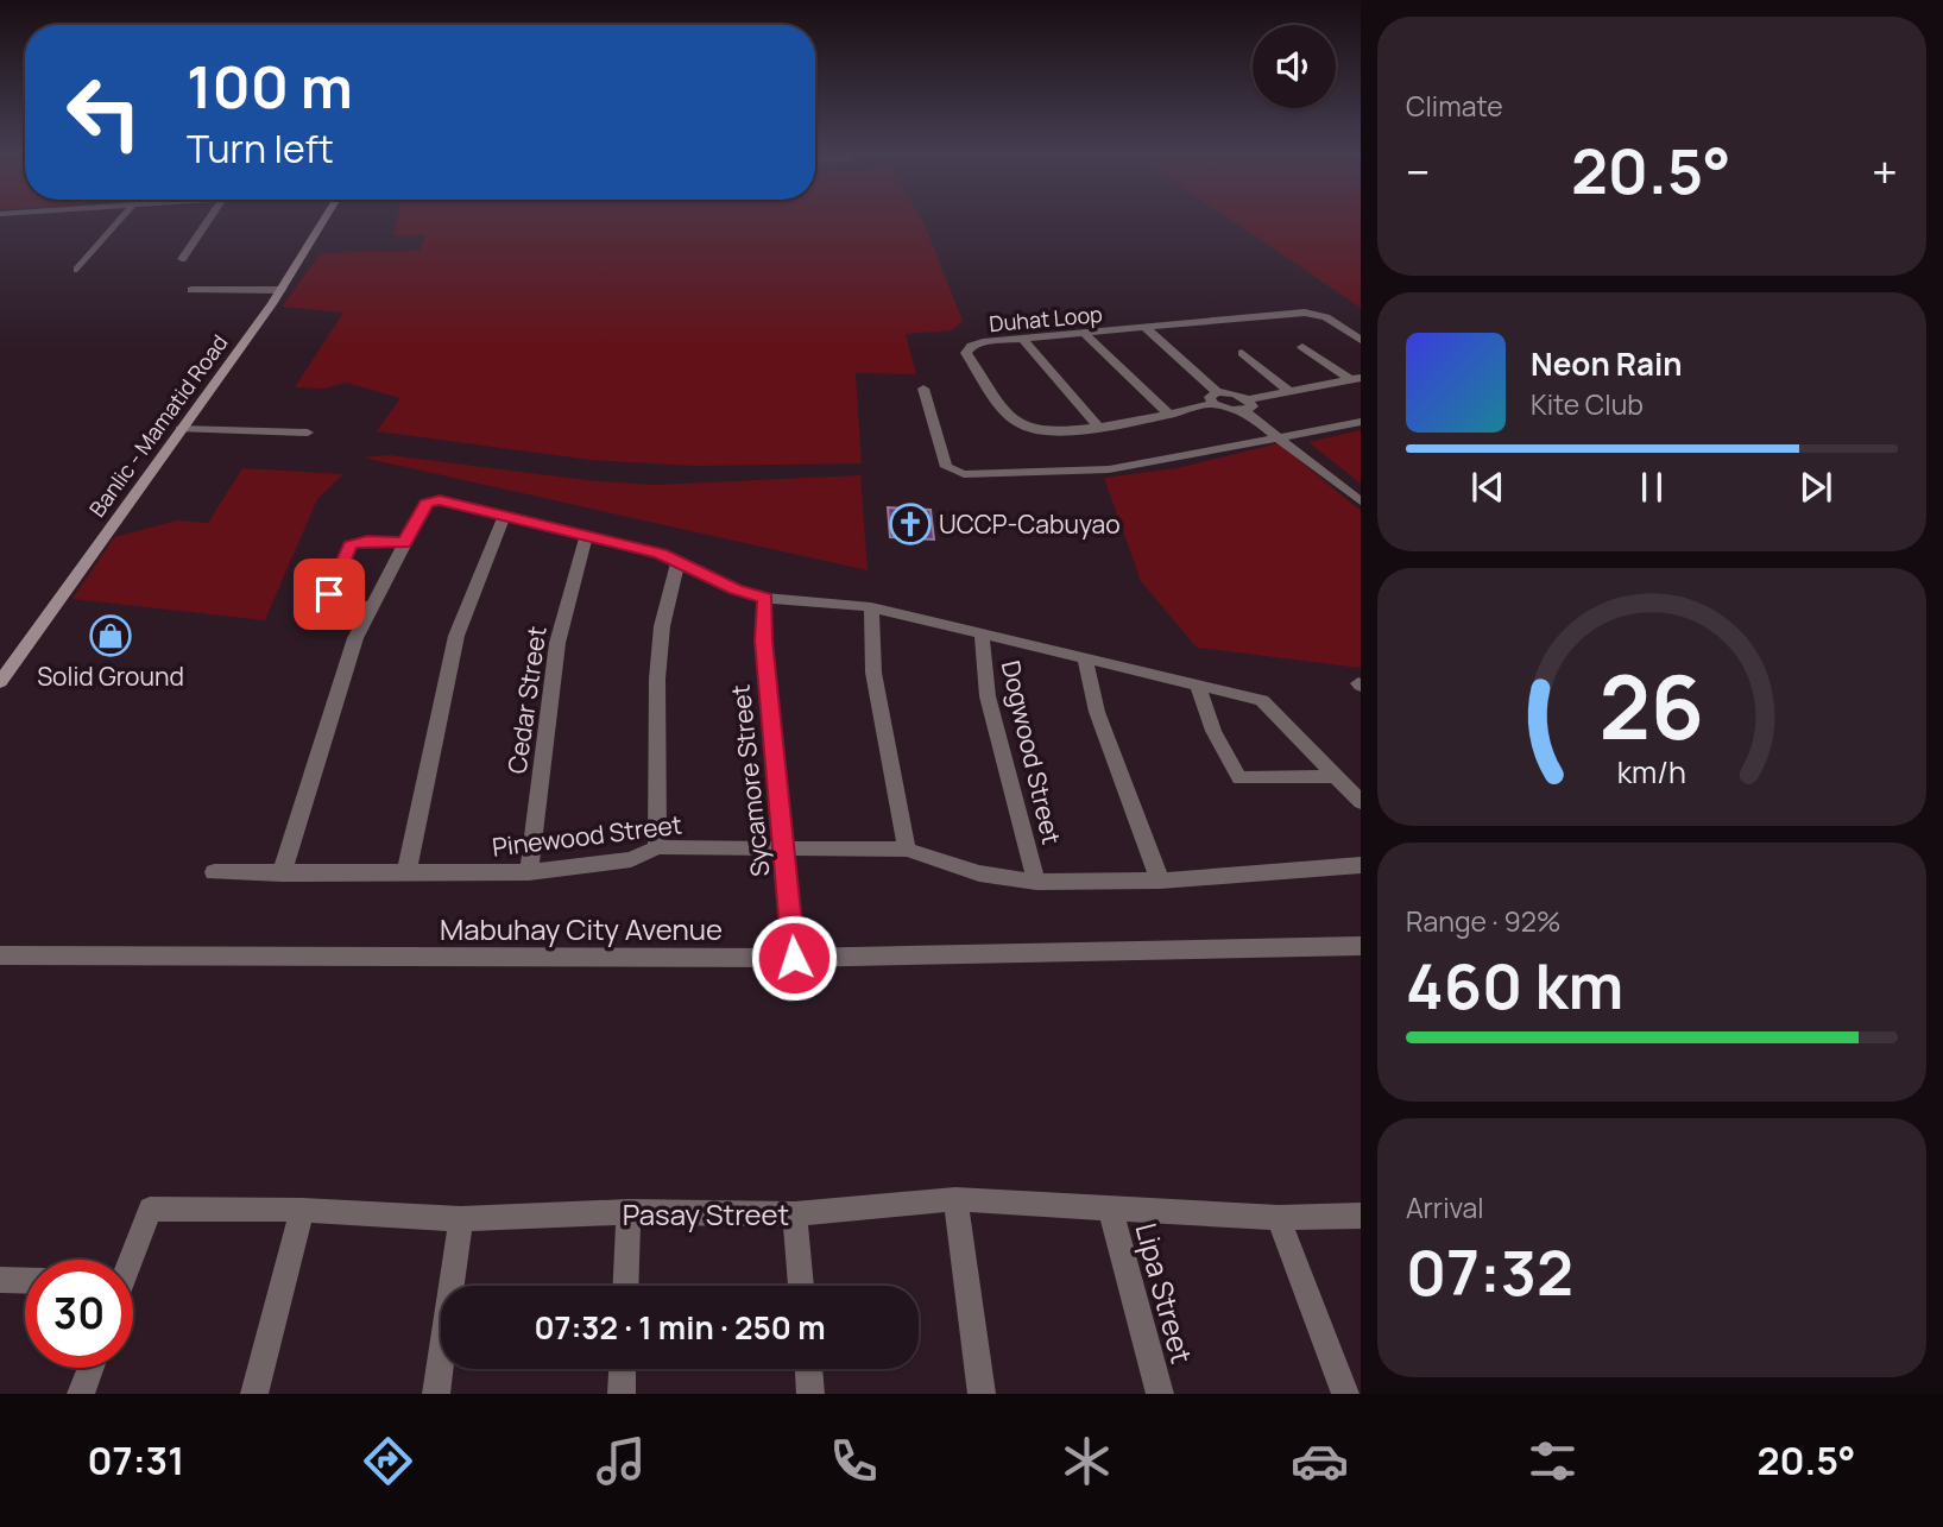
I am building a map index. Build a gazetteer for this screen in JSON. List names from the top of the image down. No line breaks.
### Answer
{"streets":{"main road":["Banlic - Mamatid Road"],"street":["Duhat Loop","Cedar Street","Dogwood Street","Sycamore Street","Pinewood Street","Mabuhay City Avenue","Pasay Street","Lipa Street"]},"crossings":[["Cedar Street","Pinewood Street"],["Dogwood Street","Pinewood Street"],["Sycamore Street","Pinewood Street"],["Sycamore Street","Mabuhay City Avenue"],["Pasay Street","Lipa Street"]],"places":{"church":["UCCP-Cabuyao"],"shop":["Solid Ground"]},"page":{"tile":["Climate",["Range · 92%","460 km"],["Arrival","07:32"]],"turn":["100 m","Turn left"],"heat":["−","20.5°","+"],"song":["Neon Rain","Kite Club"],"limit":"30","trip":"07:32 · 1 min · 250 m","tabs":["07:31","20.5°"],"gauge":["26","km/h"]}}
